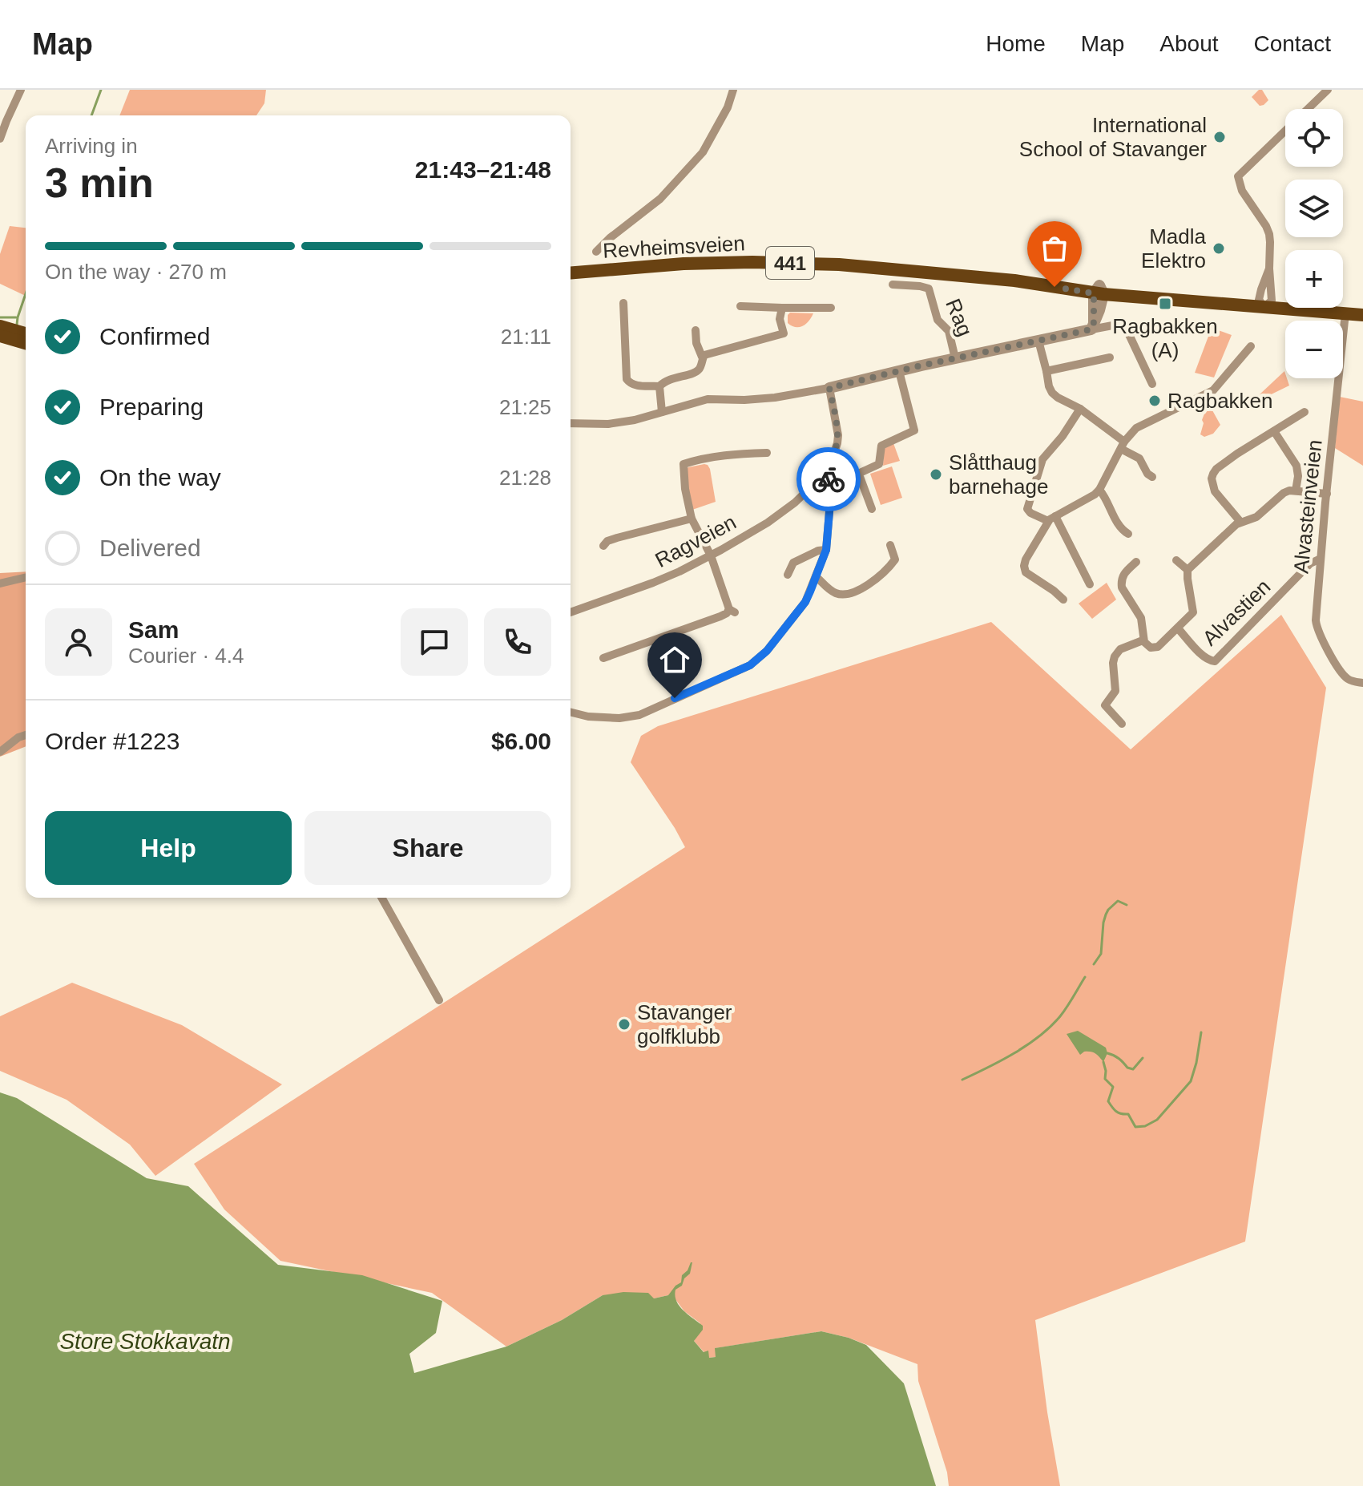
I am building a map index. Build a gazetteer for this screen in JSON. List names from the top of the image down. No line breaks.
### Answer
{"streets":{"main road":["Revheimsveien","441"],"street":["Rag","Alvasteinveien","Ragveien","Alvastien"]},"crossings":[["Revheimsveien","Alvasteinveien"],["Alvasteinveien","Alvastien"]],"water":["Store Stokkavatn"],"places":{"other":["International School of Stavanger","Madla Elektro","Ragbakken","Slåtthaug barnehage","Stavanger golfklubb"],"transit":["Ragbakken (A)"]},"page":{"header":"Map","nav":["Home","Map","About","Contact"],"map_buttons":["+","−"],"heading":["3 min","Arriving in","21:43–21:48"],"panel":["Sam","Courier · 4.4","Order #1223","$6.00"],"bar":"On the way · 270 m","list":[["Confirmed","21:11"],["Preparing","21:25"],["On the way","21:28"],"Delivered"],"buttons":["Help","Share"]}}
